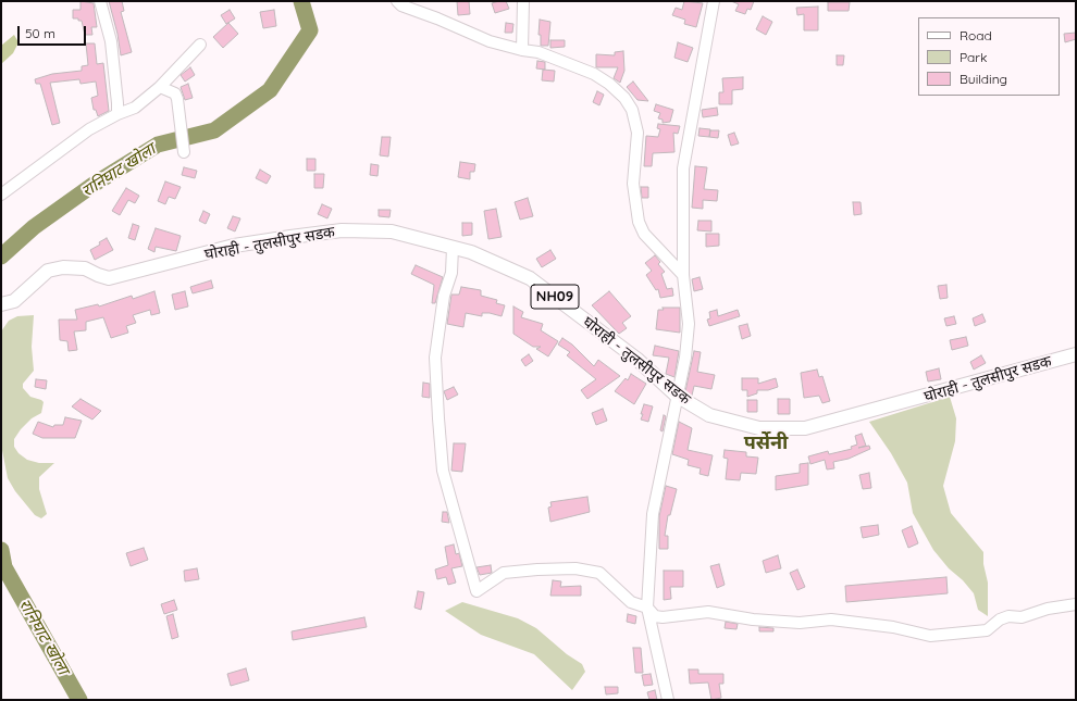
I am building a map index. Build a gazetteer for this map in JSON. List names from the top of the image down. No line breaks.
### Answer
{"streets":{"main road":["घोराही - तुलसीपुर सडक","NH09"]},"districts":["पर्सेनी"],"water":["रानिघाट खोला"],"legend":["Road","Park","Building"],"scale_bar":"50 m"}
